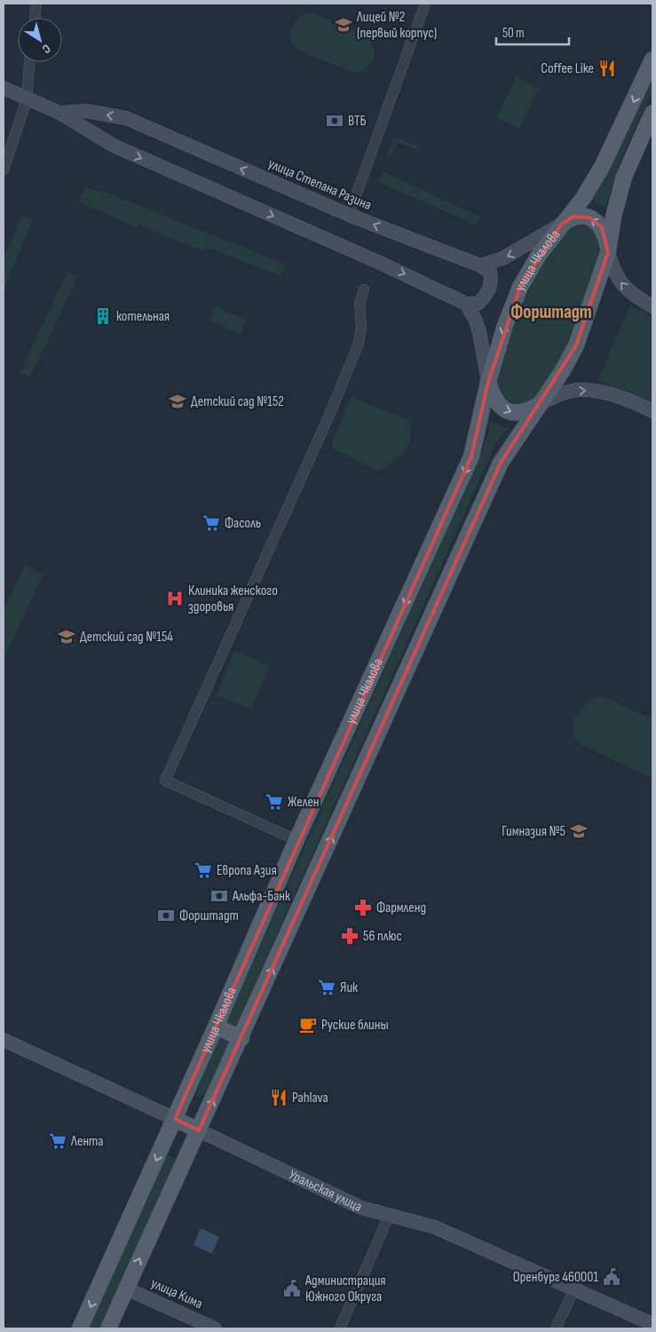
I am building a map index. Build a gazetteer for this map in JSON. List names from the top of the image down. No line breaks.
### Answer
{"streets":{"main road":["улица Степана Разина","улица Чкалова","Уральская улица","улица Кима"]},"crossings":[["улица Чкалова","Уральская улица"],["улица Чкалова","улица Кима"]],"districts":["Форштадт"],"places":{"school or university":["Лицей №2 (первый корпус)","Детский сад №152","Детский сад №154","Гимназия №5"],"restaurant":["Coffee Like","Pahlava"],"bank":["ВТБ","Альфа-Банк","Форштадт"],"building":["котельная"],"supermarket":["Фасоль","Желен","Европа Азия","Яик","Лента"],"hospital":["Клиника женского здоровья"],"pharmacy":["Фармленд","56 плюс"],"cafe":["Руские блины"],"public building":["Оренбург 460001","Администрация Южного Округа"]},"scale_bar":"50 m","north":"bottom right"}
